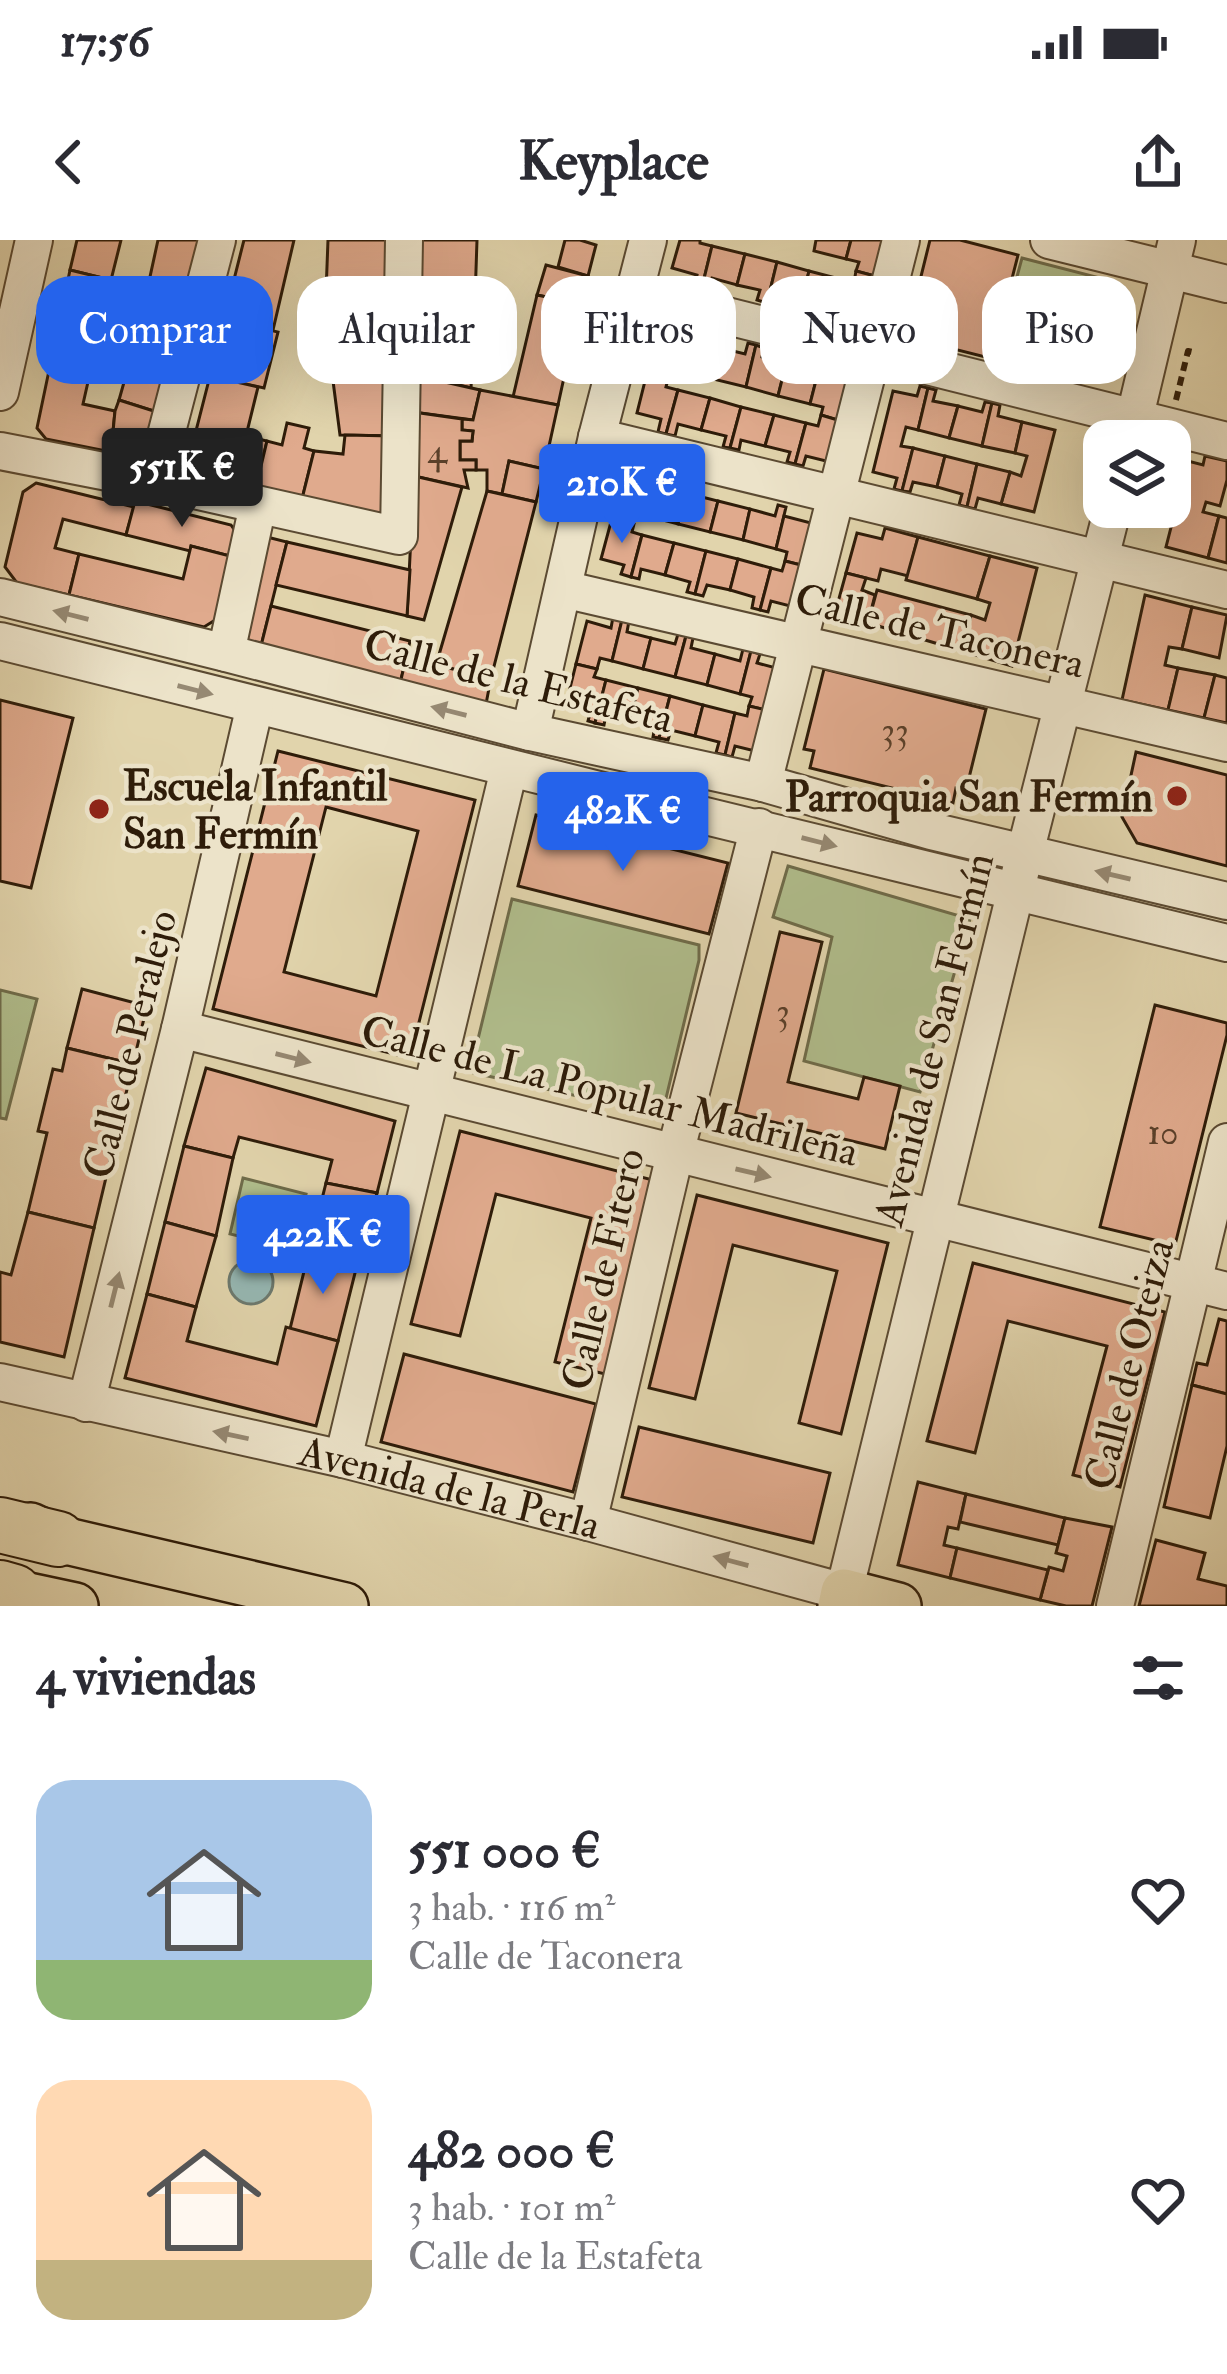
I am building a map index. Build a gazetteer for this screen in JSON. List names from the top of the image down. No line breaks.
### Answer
{"streets":{"main road":["Avenida de la Perla"],"street":["Calle de Taconera","Calle de la Estafeta","Avenida de San Fermín","Calle de Peralejo","Calle de La Popular Madrileña","Calle de Fitero","Calle de Oteiza"]},"crossings":[["Calle de Taconera","Avenida de San Fermín"],["Calle de la Estafeta","Avenida de San Fermín"],["Calle de la Estafeta","Calle de Peralejo"],["Calle de la Estafeta","Calle de Fitero"],["Avenida de San Fermín","Calle de La Popular Madrileña"],["Avenida de San Fermín","Avenida de la Perla"],["Calle de Peralejo","Calle de La Popular Madrileña"],["Calle de Peralejo","Avenida de la Perla"],["Calle de La Popular Madrileña","Calle de Fitero"],["Calle de La Popular Madrileña","Calle de Oteiza"],["Calle de Fitero","Avenida de la Perla"]],"one_way":["Calle de La Popular Madrileña","Avenida de la Perla"],"places":["Parroquia San Fermín","Escuela Infantil San Fermín"],"house_numbers":["4","33","3","10"],"page":{"status":"17:56","header":"Keyplace","chip":["Comprar","Alquilar","Filtros","Nuevo","Piso"],"price":["551K €","210K €","482K €","422K €"],"heading":"4 viviendas","list":[{"name":"551 000 €","note":"3 hab. · 116 m² · Calle de Taconera"},{"name":"482 000 €","note":"3 hab. · 101 m² · Calle de la Estafeta"}]}}
